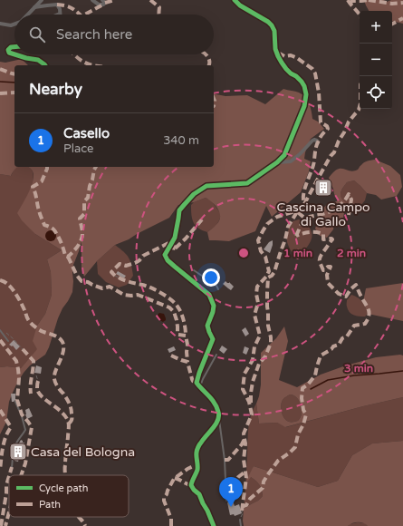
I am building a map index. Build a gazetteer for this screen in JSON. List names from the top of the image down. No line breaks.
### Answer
{"places":{"building":["Cascina Campo di Gallo","Casa del Bologna"]},"legend":["Cycle path","Path"],"page":{"map_buttons":["+","−"],"search":"Search here","heading":"Nearby","list":[{"mark":"1","name":"Casello","note":"Place","value":"340 m"}],"pins":"1"},"rings":["1 min","2 min","3 min"]}
